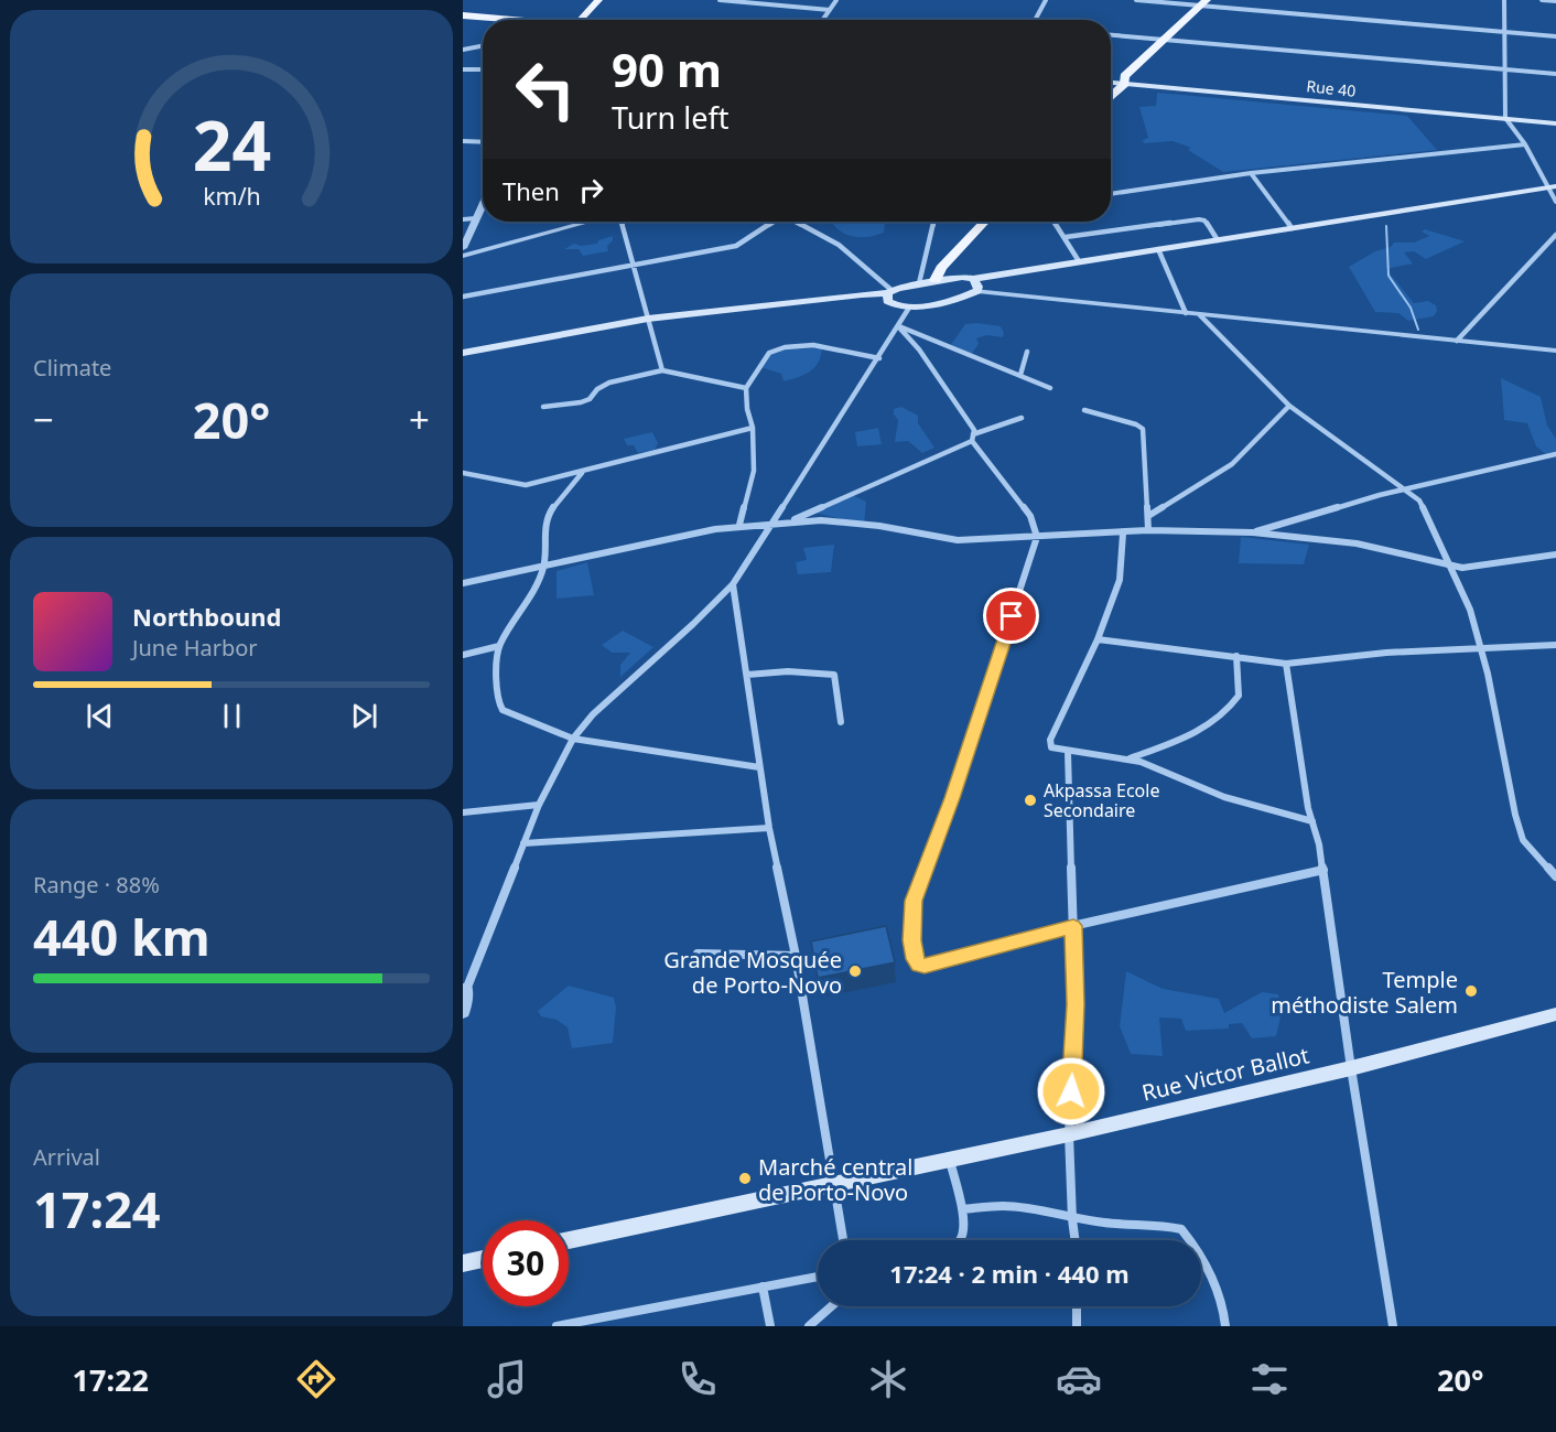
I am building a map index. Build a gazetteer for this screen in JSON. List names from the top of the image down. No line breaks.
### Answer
{"streets":{"main road":["Rue 40","Rue Victor Ballot"]},"places":["Akpassa Ecole Secondaire","Grande Mosquée de Porto-Novo","Temple méthodiste Salem","Marché central de Porto-Novo"],"page":{"turn":["90 m","Turn left"],"then":"Then","tile":["Climate",["Range · 88%","440 km"],["Arrival","17:24"]],"heat":["−","20°","+"],"song":["Northbound","June Harbor"],"limit":"30","trip":"17:24 · 2 min · 440 m","tabs":["17:22","20°"],"gauge":["24","km/h"]}}
